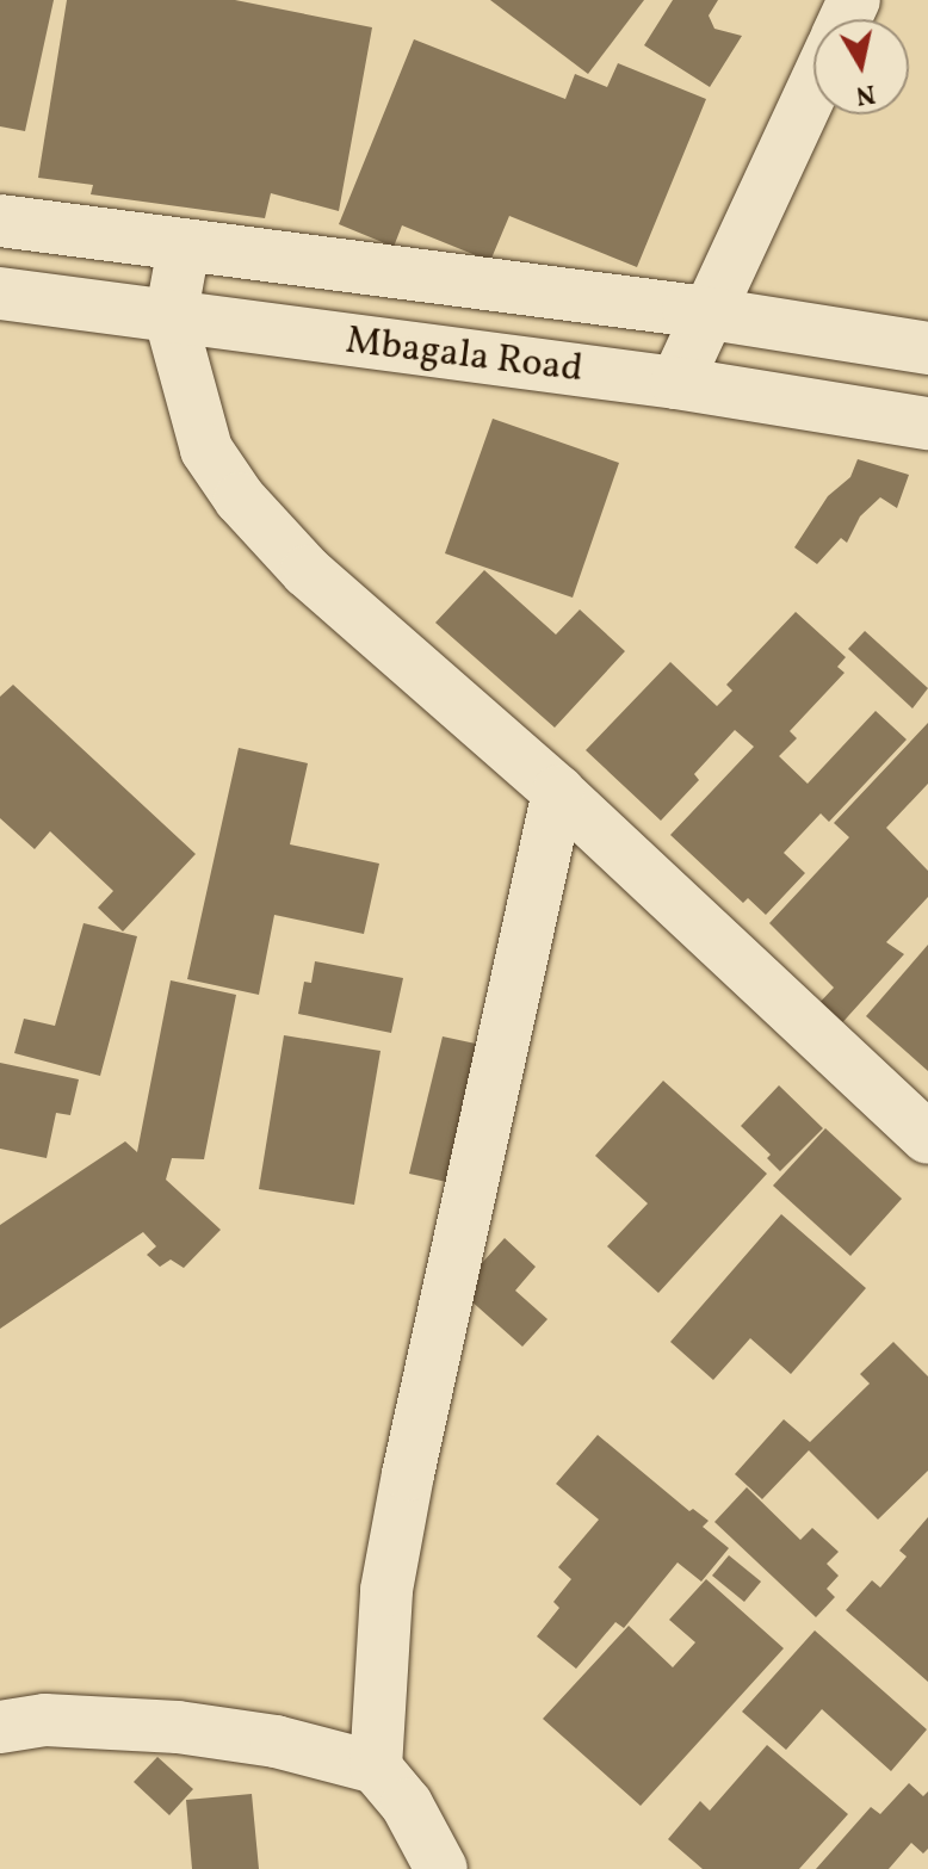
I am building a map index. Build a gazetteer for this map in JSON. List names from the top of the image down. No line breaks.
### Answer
{"streets":{"street":["Mbagala Road"]},"north":"bottom"}
